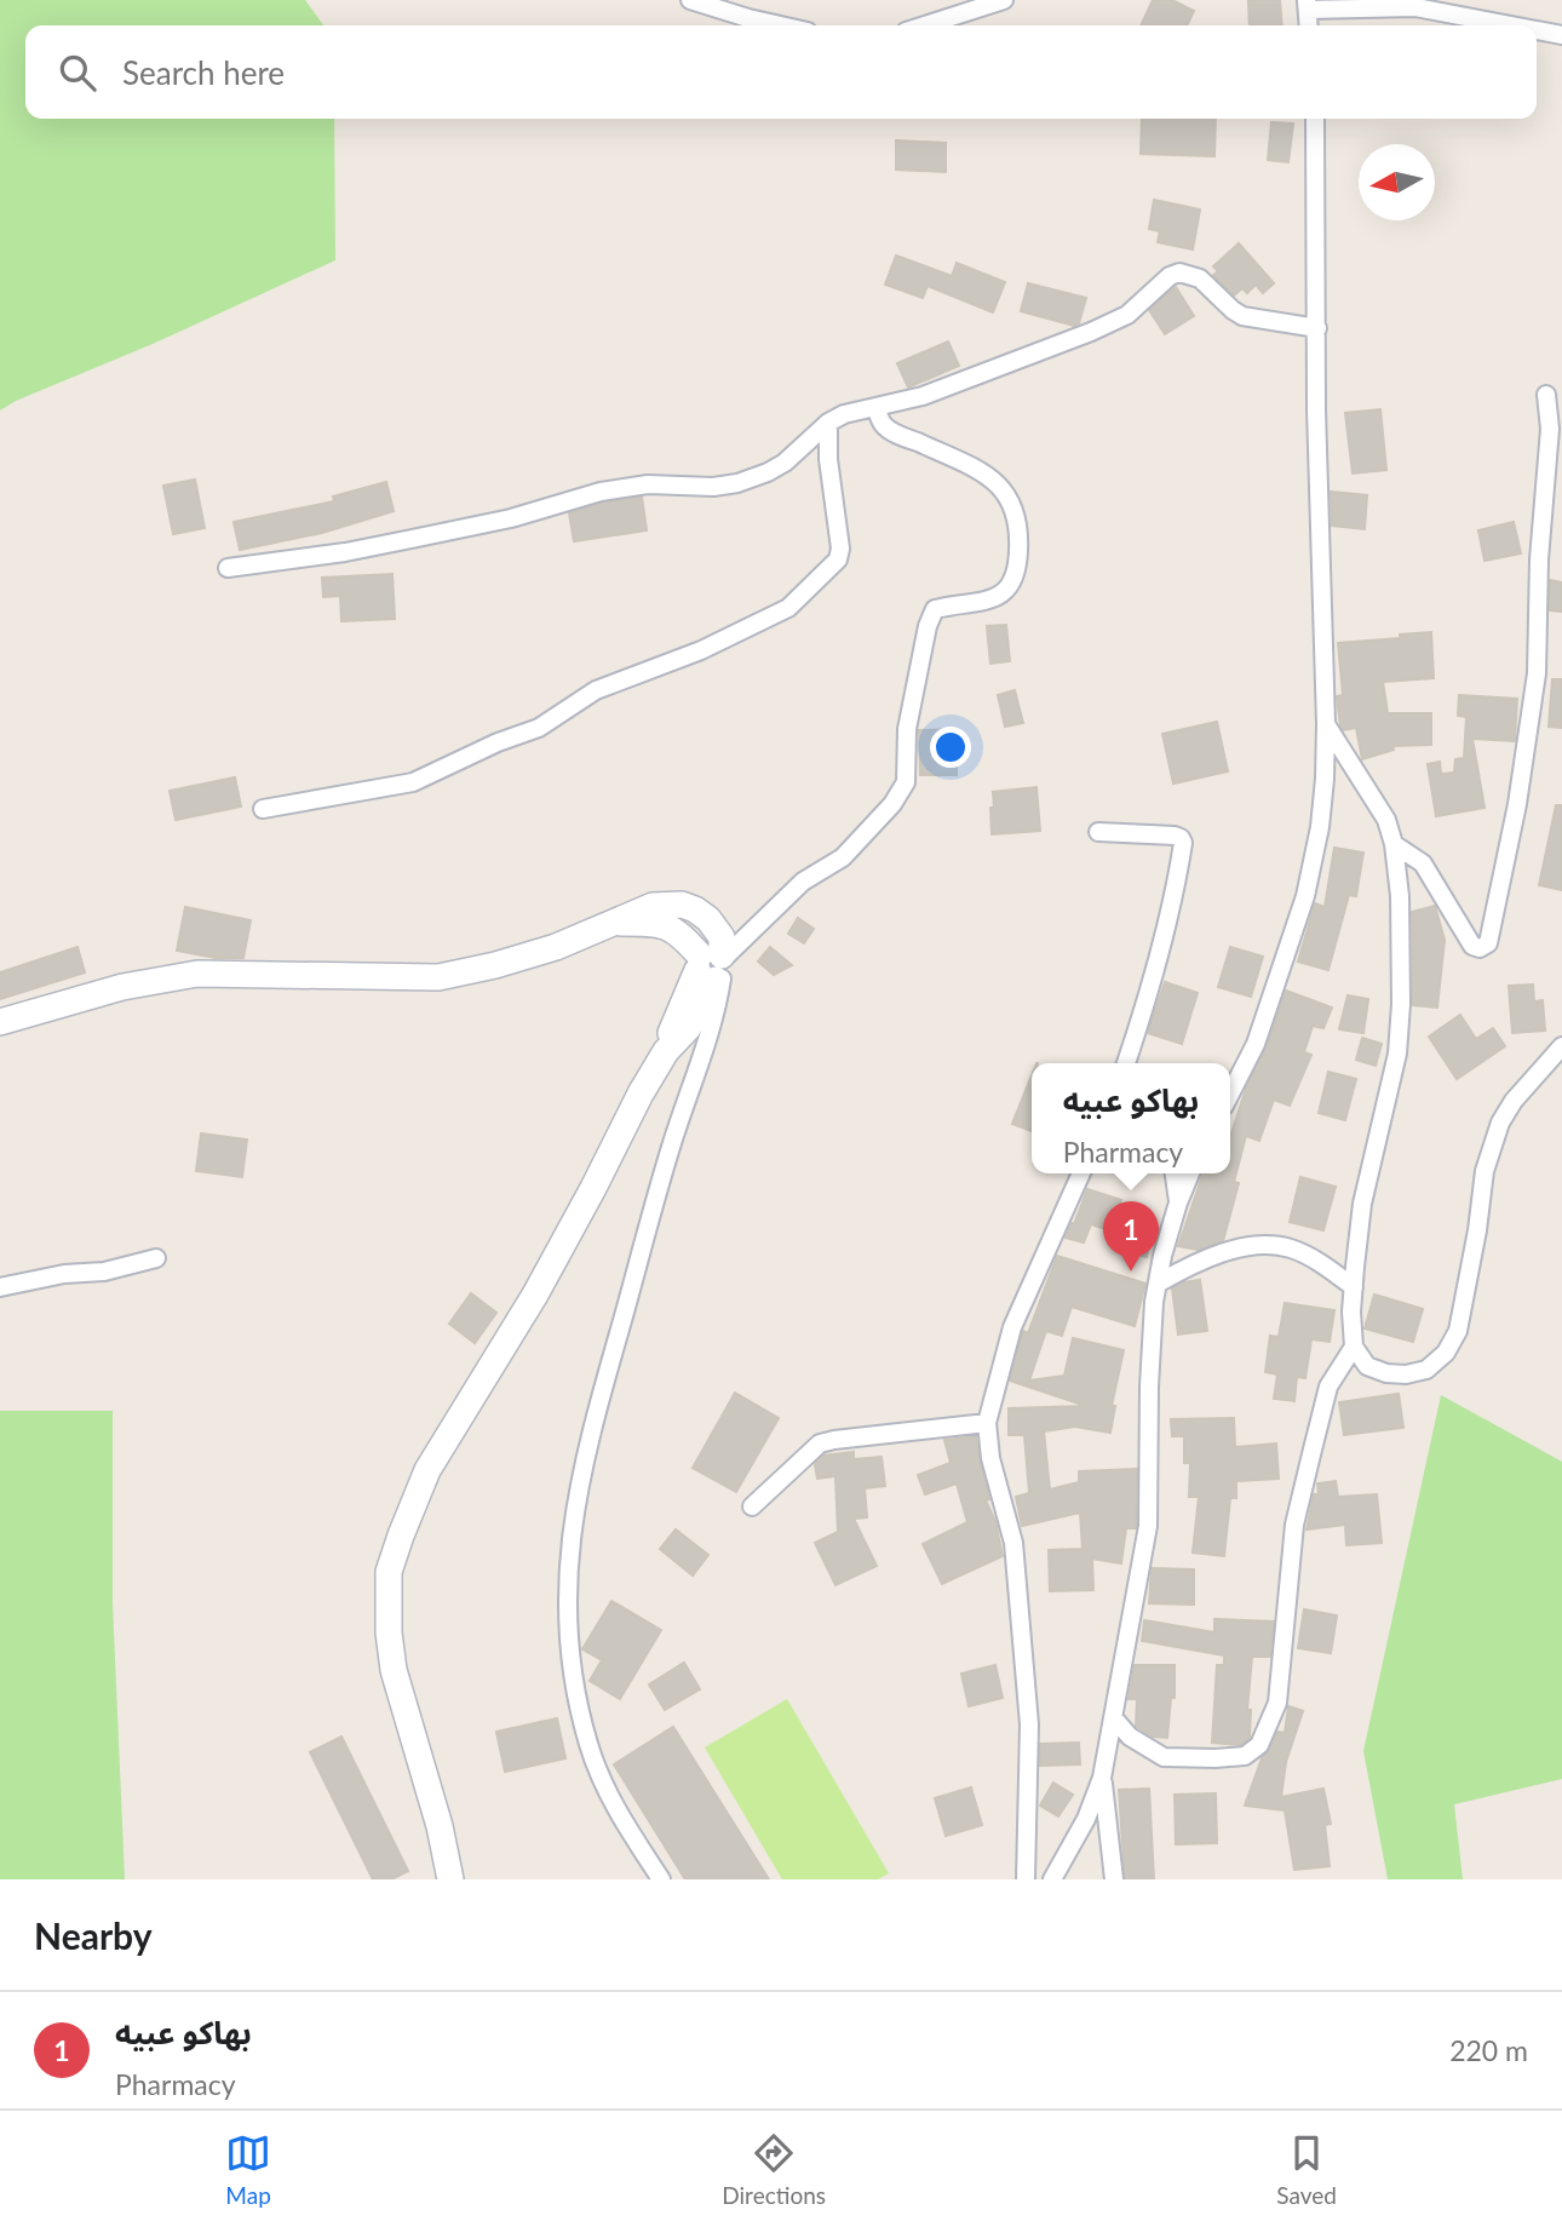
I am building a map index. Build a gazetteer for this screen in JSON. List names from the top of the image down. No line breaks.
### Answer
{"north":"left","page":{"search":"Search here","popup":["بهاكو عبيه","Pharmacy"],"pins":"1","heading":"Nearby","list":[{"mark":"1","name":"بهاكو عبيه","note":"Pharmacy","value":"220 m"}],"nav":["Map","Directions","Saved"]}}
